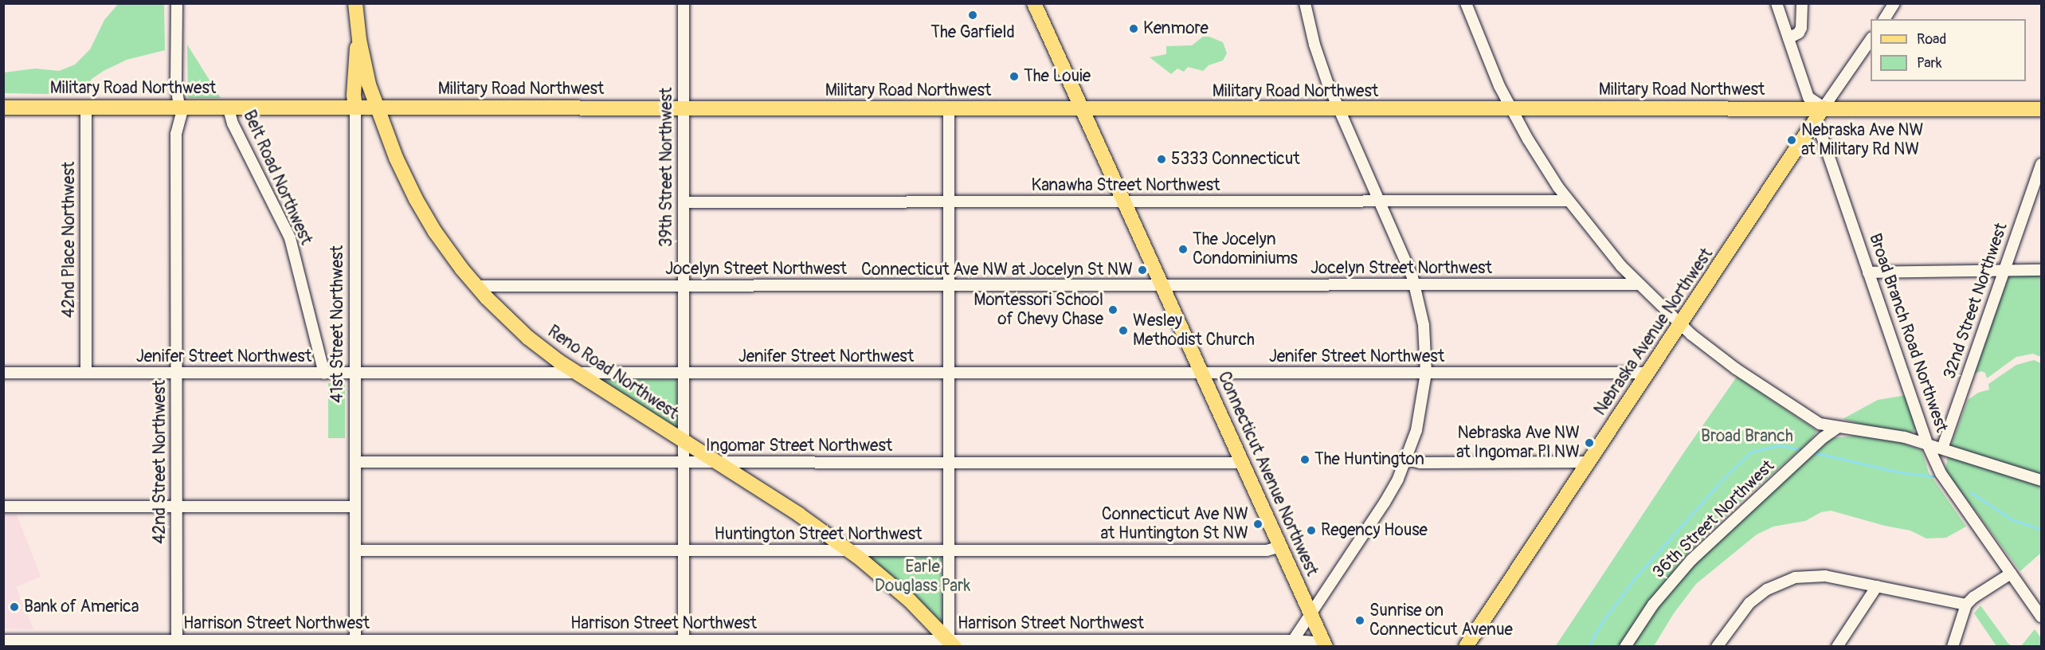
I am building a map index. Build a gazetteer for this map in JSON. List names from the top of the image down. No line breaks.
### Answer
{"streets":{"main road":["Military Road Northwest","41st Street Northwest","Nebraska Avenue Northwest","Reno Road Northwest","Connecticut Avenue Northwest"],"street":["39th Street Northwest","Belt Road Northwest","Kanawha Street Northwest","42nd Place Northwest","Jocelyn Street Northwest","32nd Street Northwest","Broad Branch Road Northwest","Jenifer Street Northwest","Ingomar Street Northwest","42nd Street Northwest","36th Street Northwest","Huntington Street Northwest","Harrison Street Northwest"]},"crossings":[["Military Road Northwest","39th Street Northwest"],["Military Road Northwest","Belt Road Northwest"],["Military Road Northwest","42nd Place Northwest"],["Military Road Northwest","41st Street Northwest"],["Military Road Northwest","Nebraska Avenue Northwest"],["Military Road Northwest","Reno Road Northwest"],["Military Road Northwest","42nd Street Northwest"],["Military Road Northwest","Connecticut Avenue Northwest"],["39th Street Northwest","Kanawha Street Northwest"],["39th Street Northwest","Jocelyn Street Northwest"],["39th Street Northwest","Jenifer Street Northwest"],["39th Street Northwest","Reno Road Northwest"],["39th Street Northwest","Ingomar Street Northwest"],["39th Street Northwest","Huntington Street Northwest"],["39th Street Northwest","Harrison Street Northwest"],["Belt Road Northwest","Jenifer Street Northwest"],["Kanawha Street Northwest","Connecticut Avenue Northwest"],["42nd Place Northwest","Jenifer Street Northwest"],["Jocelyn Street Northwest","Reno Road Northwest"],["Jocelyn Street Northwest","Connecticut Avenue Northwest"],["32nd Street Northwest","Broad Branch Road Northwest"],["41st Street Northwest","Jenifer Street Northwest"],["41st Street Northwest","Reno Road Northwest"],["41st Street Northwest","Ingomar Street Northwest"],["41st Street Northwest","Huntington Street Northwest"],["41st Street Northwest","Harrison Street Northwest"],["Nebraska Avenue Northwest","Broad Branch Road Northwest"],["Nebraska Avenue Northwest","Jenifer Street Northwest"],["Jenifer Street Northwest","Reno Road Northwest"],["Jenifer Street Northwest","42nd Street Northwest"],["Jenifer Street Northwest","Connecticut Avenue Northwest"],["Reno Road Northwest","Ingomar Street Northwest"],["Reno Road Northwest","Huntington Street Northwest"],["Reno Road Northwest","Harrison Street Northwest"],["Ingomar Street Northwest","Connecticut Avenue Northwest"],["42nd Street Northwest","Harrison Street Northwest"],["Connecticut Avenue Northwest","Huntington Street Northwest"],["Connecticut Avenue Northwest","Harrison Street Northwest"]],"parks":["Broad Branch","Earle Douglass Park"],"places":["The Garfield","Kenmore","The Louie","Nebraska Ave NW at Military Rd NW","5333 Connecticut","The Jocelyn Condominiums","Connecticut Ave NW at Jocelyn St NW","Montessori School of Chevy Chase","Wesley Methodist Church","Nebraska Ave NW at Ingomar Pl NW","The Huntington","Connecticut Ave NW at Huntington St NW","Regency House","Bank of America","Sunrise on Connecticut Avenue"],"legend":["Road","Park"]}
